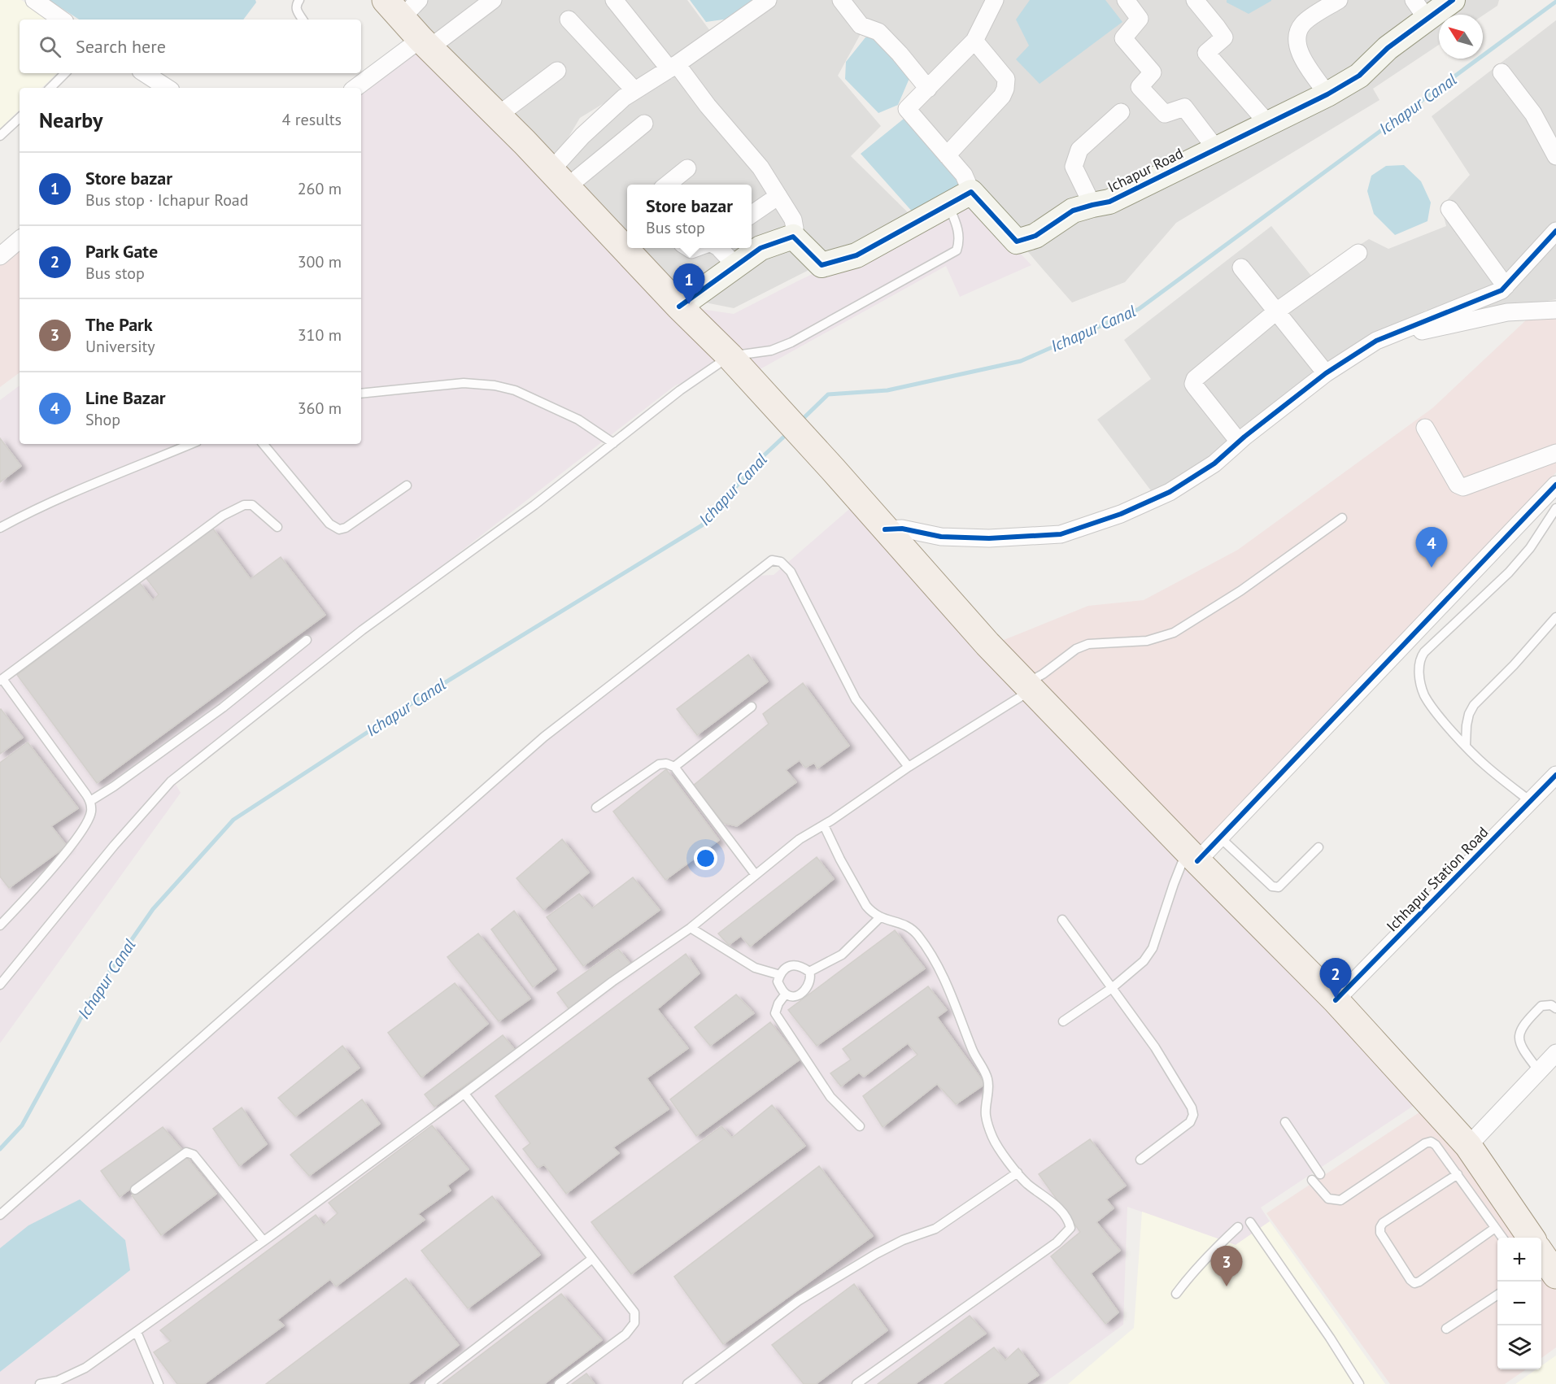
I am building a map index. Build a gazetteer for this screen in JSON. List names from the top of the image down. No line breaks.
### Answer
{"streets":{"street":["Ichapur Road","Ichhapur Station Road"]},"water":["Ichapur Canal"],"north":"top left","page":{"search":"Search here","heading":["Nearby","4 results"],"list":[{"mark":"1","name":"Store bazar","note":"Bus stop · Ichapur Road","value":"260 m"},{"mark":"2","name":"Park Gate","note":"Bus stop","value":"300 m"},{"mark":"3","name":"The Park","note":"University","value":"310 m"},{"mark":"4","name":"Line Bazar","note":"Shop","value":"360 m"}],"popup":["Store bazar","Bus stop"],"pins":["1","4","2","3"],"map_buttons":["+","−"]}}
